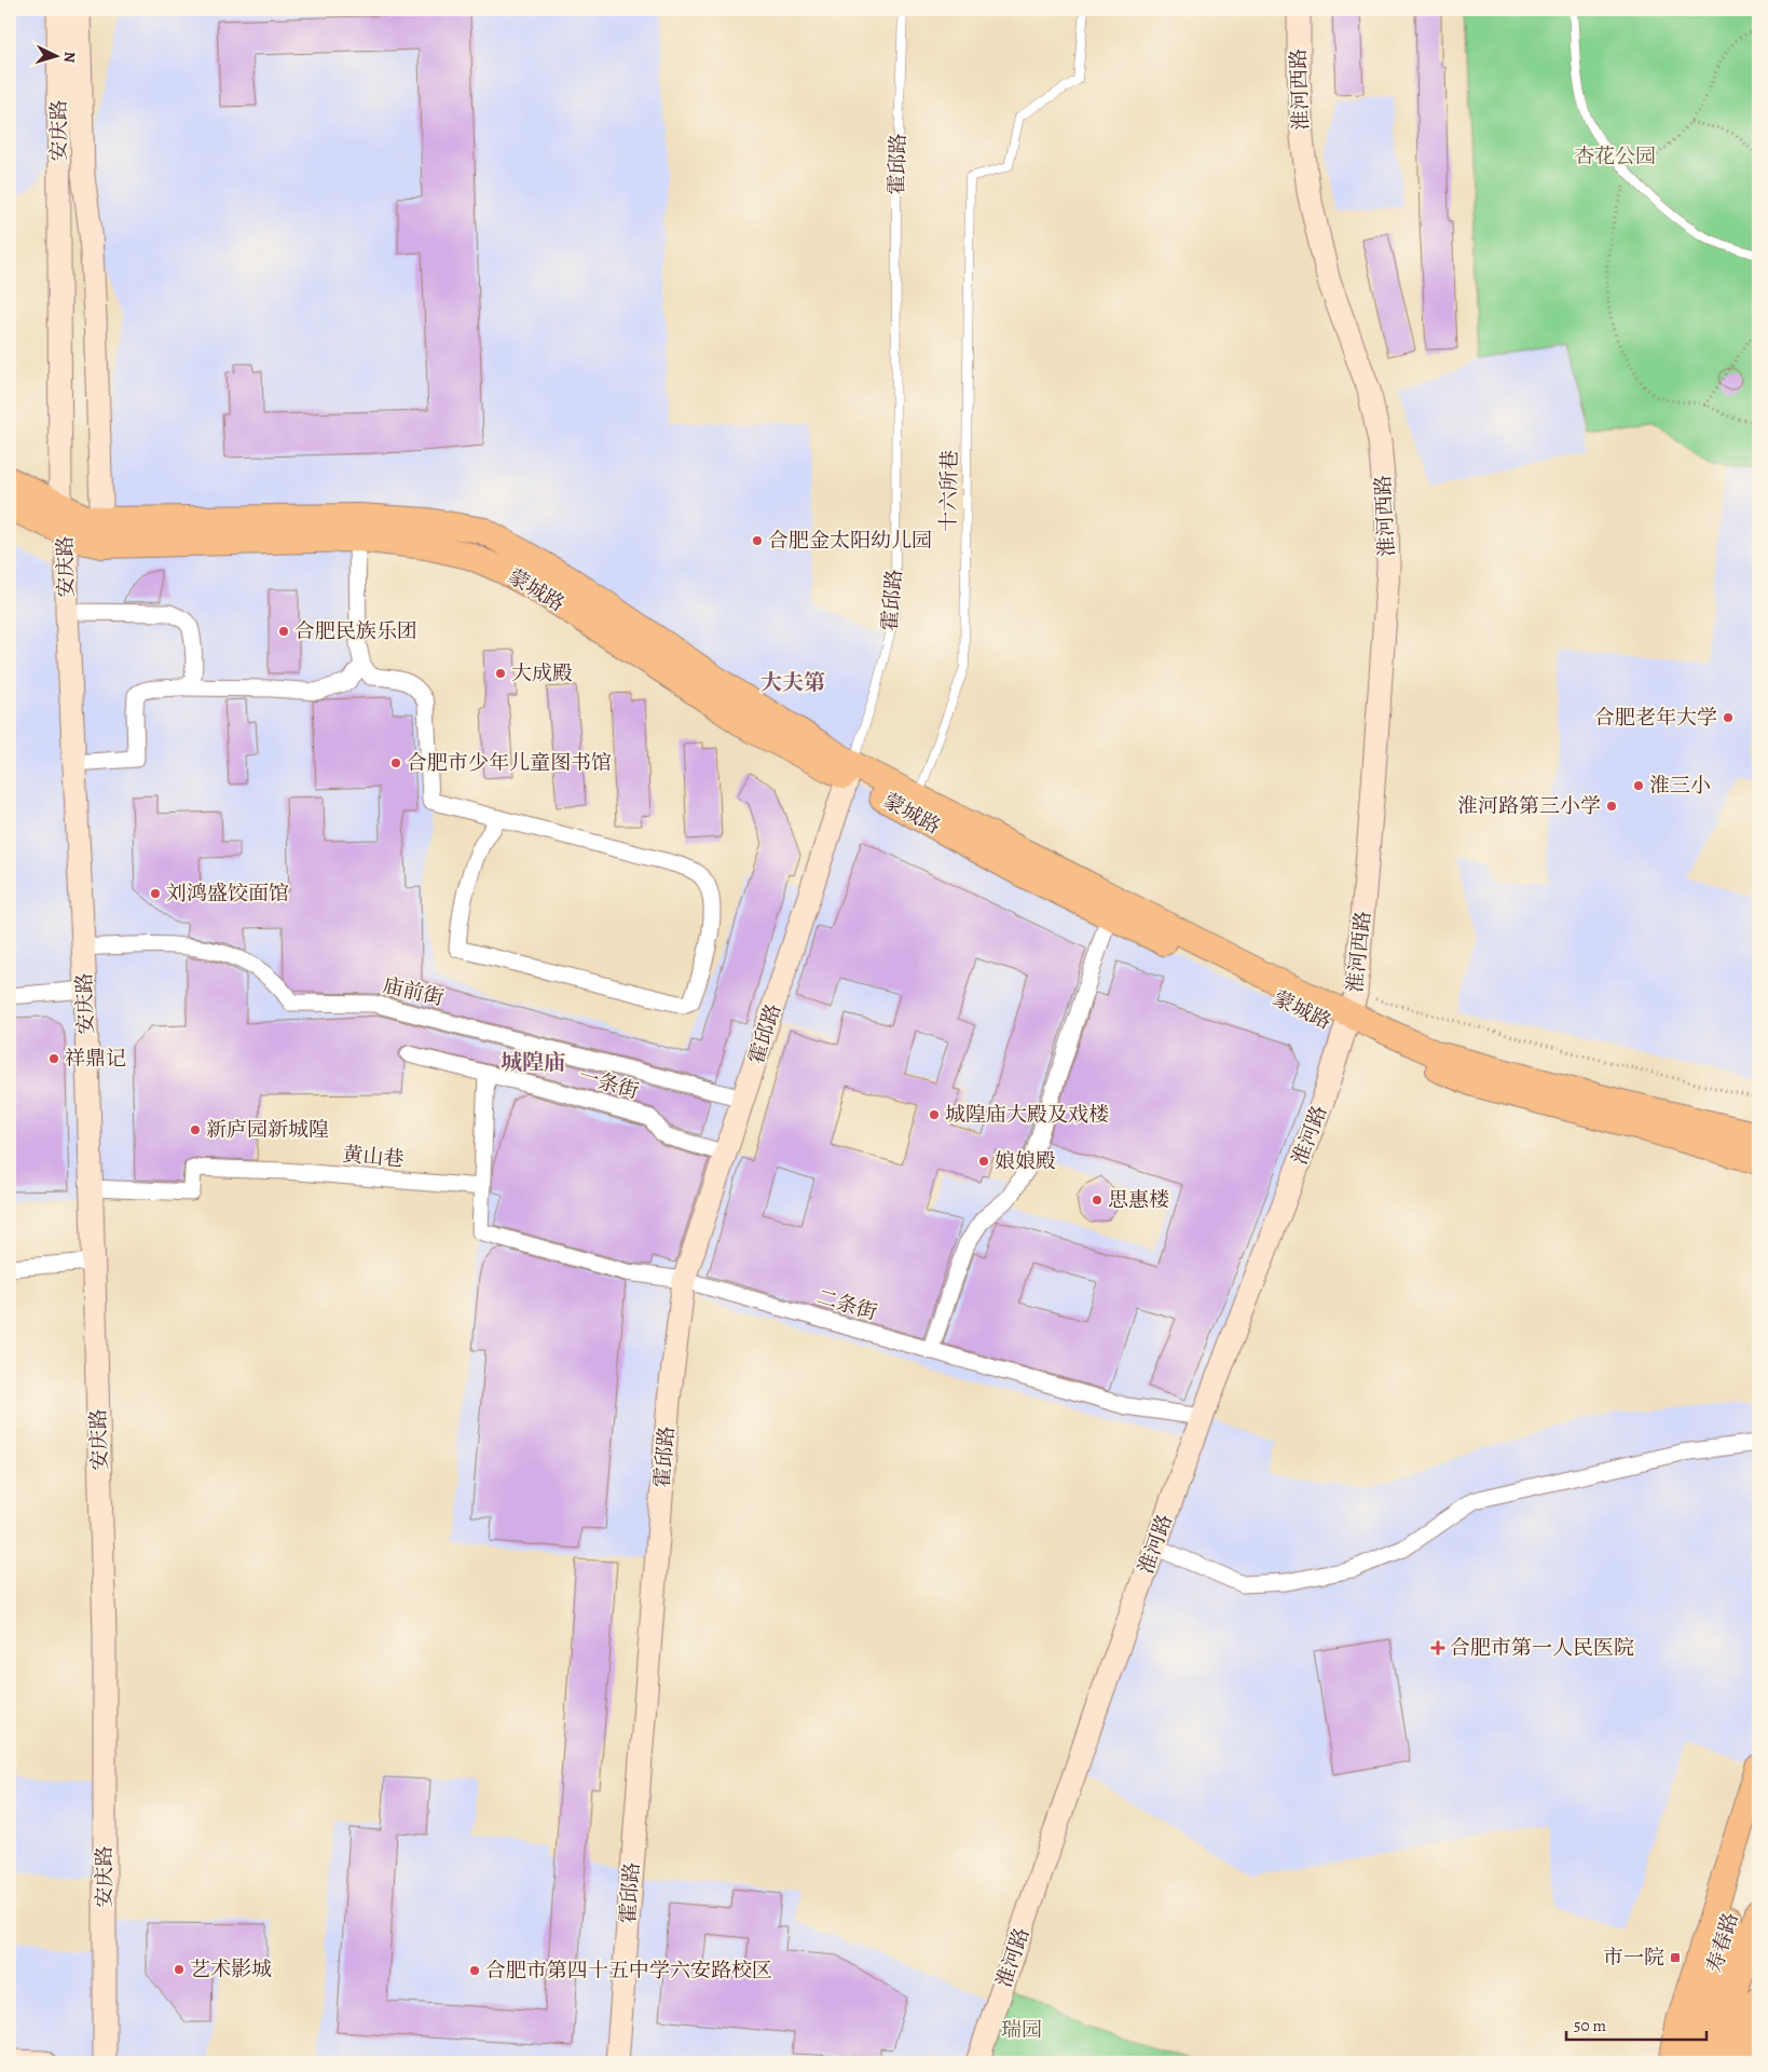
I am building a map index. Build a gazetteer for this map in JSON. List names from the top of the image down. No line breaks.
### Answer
{"streets":{"main road":["蒙城路","寿春路"],"street":["淮河西路","安庆路","霍邱路","庙前街","一条街","淮河路","黄山巷","二条街"],"lane":["十六所巷"]},"crossings":[["淮河西路","蒙城路"],["淮河西路","淮河路"],["安庆路","蒙城路"],["安庆路","庙前街"],["安庆路","黄山巷"],["霍邱路","蒙城路"],["霍邱路","庙前街"],["霍邱路","一条街"],["霍邱路","二条街"],["十六所巷","蒙城路"],["蒙城路","淮河路"],["淮河路","二条街"],["黄山巷","二条街"]],"districts":["大夫第","城隍庙"],"parks":["杏花公园","瑞园"],"places":{"other":["合肥金太阳幼儿园","合肥民族乐团","大成殿","合肥老年大学","合肥市少年儿童图书馆","淮三小","淮河路第三小学","刘鸿盛饺面馆","祥鼎记","城隍庙大殿及戏楼","新庐园新城隍","娘娘殿","思惠楼","艺术影城","合肥市第四十五中学六安路校区"],"health":["合肥市第一人民医院"],"transit":["市一院"]},"scale_bar":"50 m","north":"right"}
